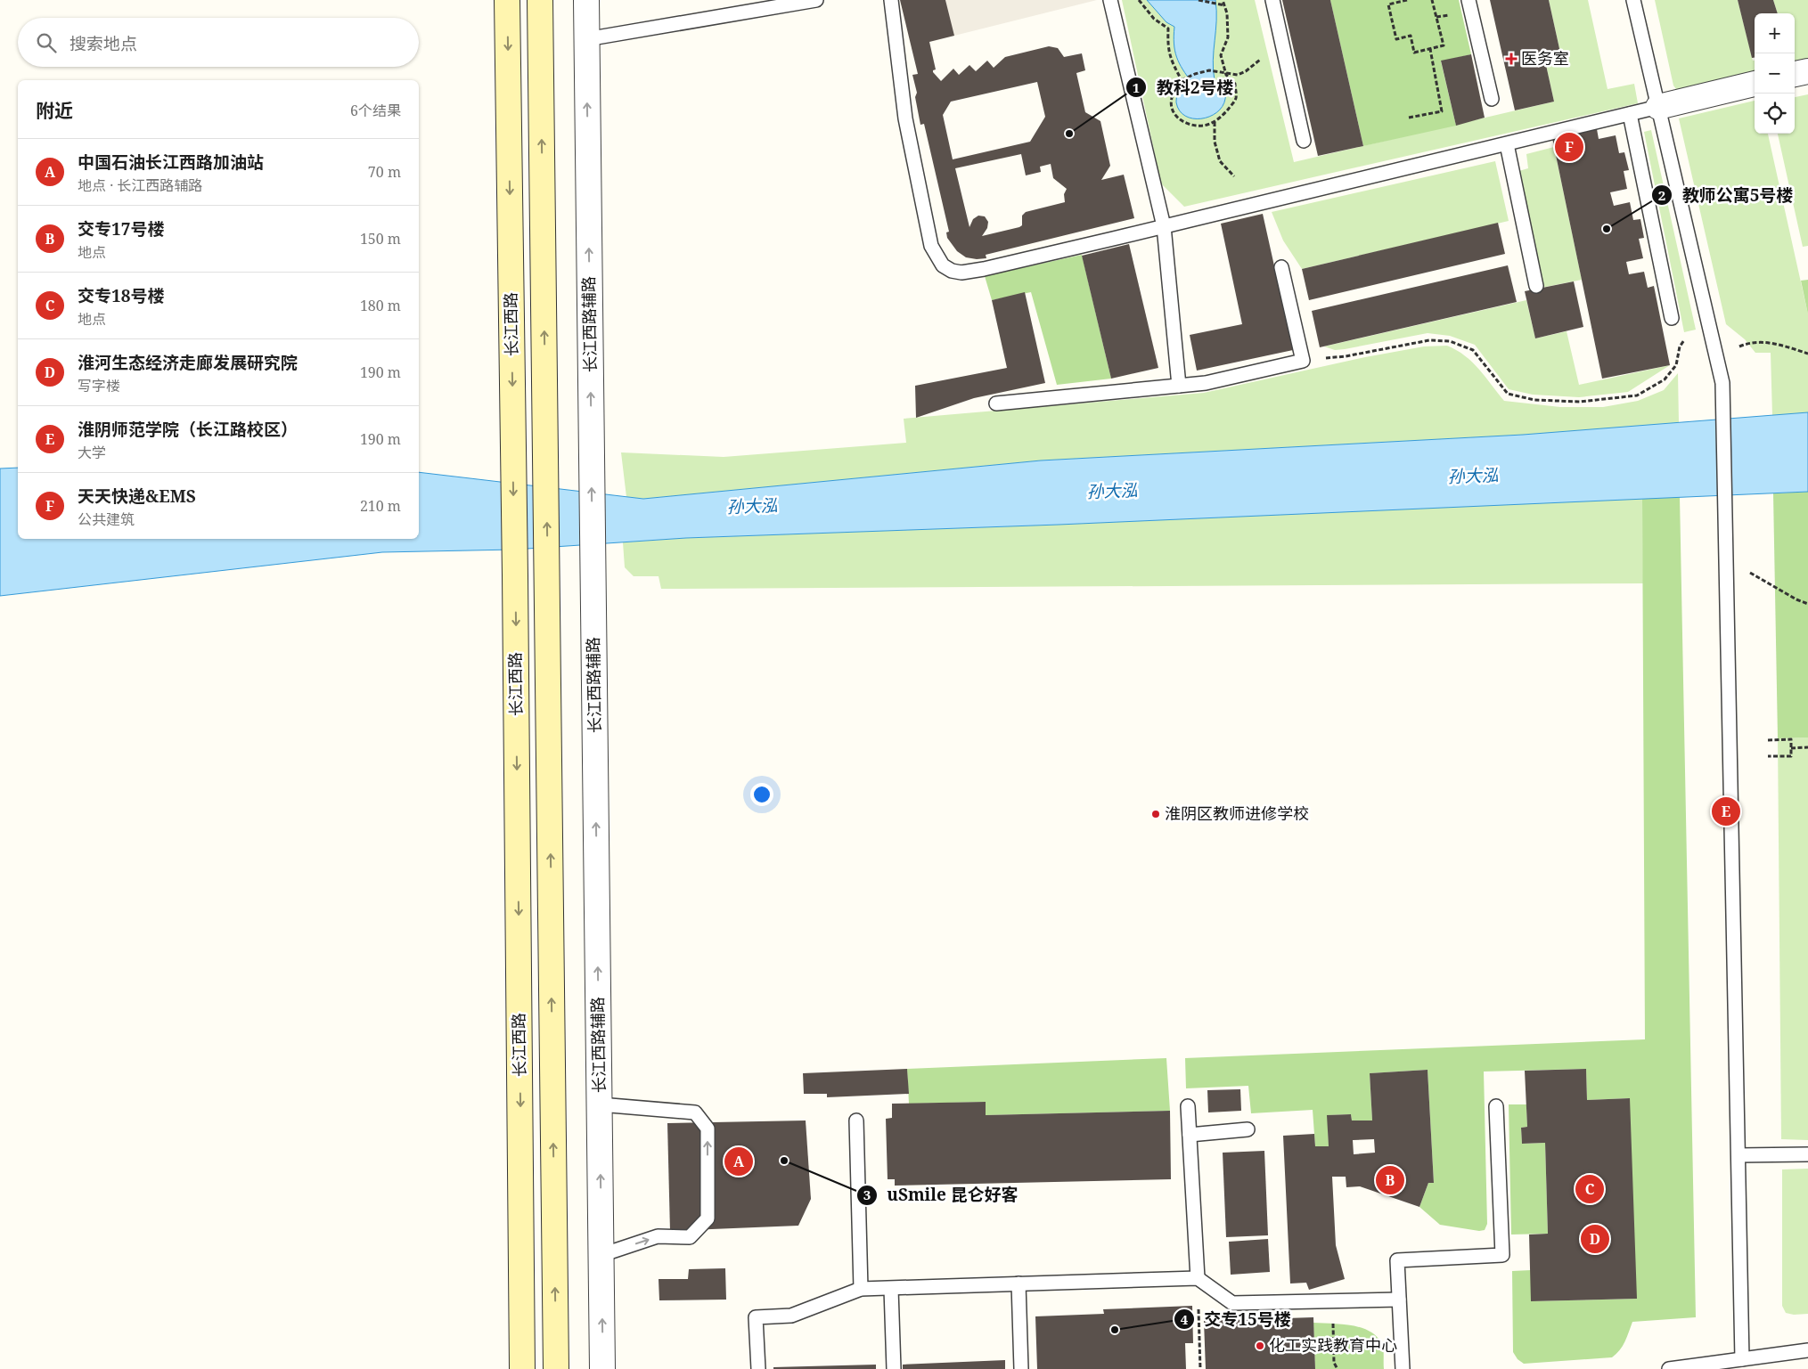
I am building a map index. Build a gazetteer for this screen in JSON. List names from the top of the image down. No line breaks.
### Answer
{"streets":{"main road":["长江西路"],"street":["长江西路辅路"]},"one_way":["长江西路辅路"],"water":["孙大泓"],"places":{"health":["医务室"],"other":["教科2号楼","教师公寓5号楼","淮阴区教师进修学校","uSmile 昆仑好客","交专15号楼","化工实践教育中心"]},"page":{"map_buttons":["+","−"],"search":"搜索地点","heading":["附近","6个结果"],"pins":["F","E","A","B","C","D"],"list":[{"mark":"A","name":"中国石油长江西路加油站","note":"地点 · 长江西路辅路","value":"70 m"},{"mark":"B","name":"交专17号楼","note":"地点","value":"150 m"},{"mark":"C","name":"交专18号楼","note":"地点","value":"180 m"},{"mark":"D","name":"淮河生态经济走廊发展研究院","note":"写字楼","value":"190 m"},{"mark":"E","name":"淮阴师范学院（长江路校区）","note":"大学","value":"190 m"},{"mark":"F","name":"天天快递&EMS","note":"公共建筑","value":"210 m"}]}}
